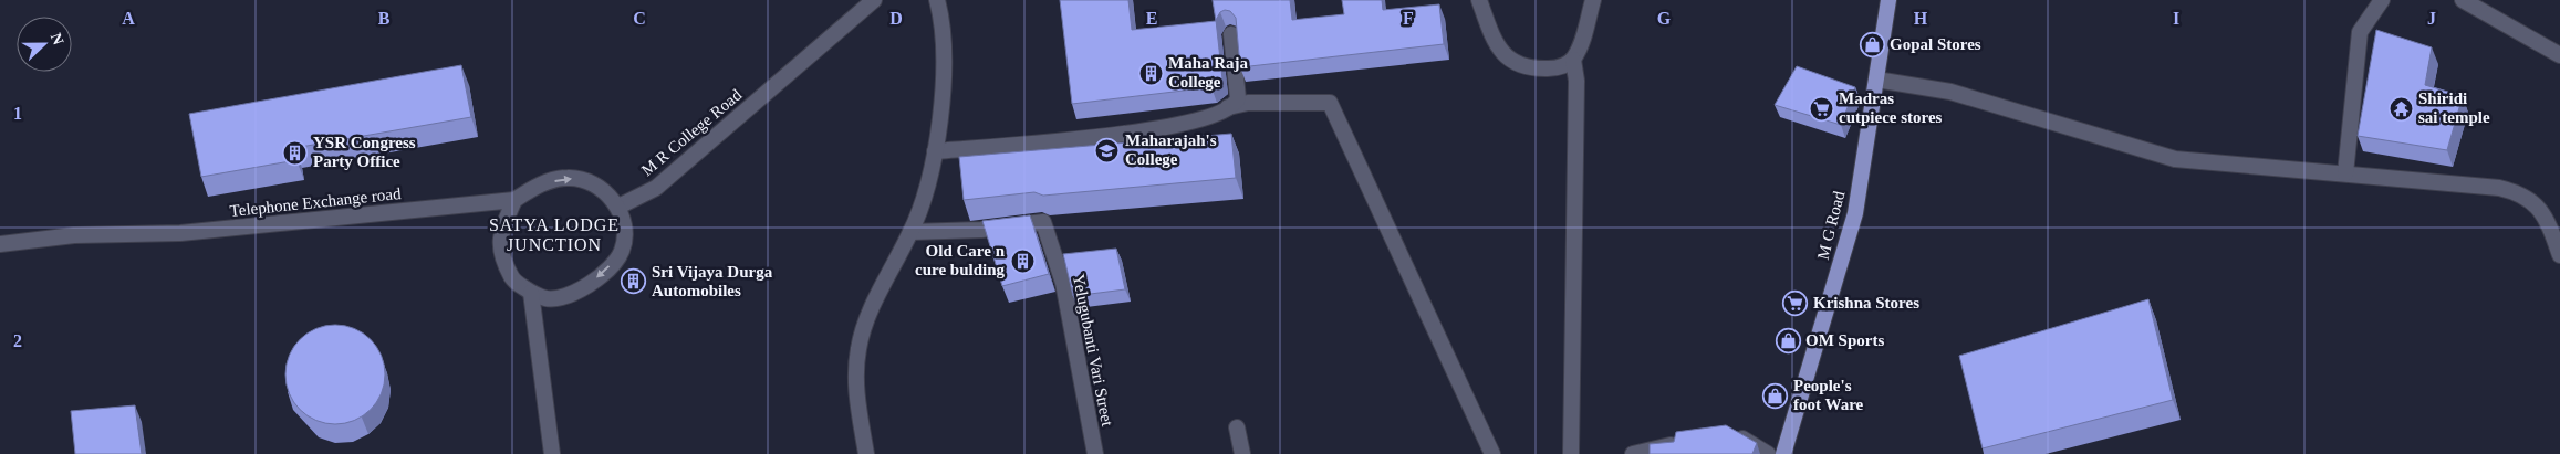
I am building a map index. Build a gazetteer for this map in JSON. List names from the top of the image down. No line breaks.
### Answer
{"streets":{"main road":["M G Road"],"street":["M R College Road","Telephone Exchange road","Yelugubanti Vari Street"]},"crossings":[["M R College Road","Telephone Exchange road"]],"districts":["SATYA LODGE JUNCTION"],"places":{"shop":["Gopal Stores","OM Sports","People's foot Ware"],"building":["Maha Raja College","YSR Congress Party Office","Old Care n cure bulding","Sri Vijaya Durga Automobiles"],"supermarket":["Madras cutpiece stores","Krishna Stores"],"temple":["Shiridi sai temple"],"school or university":["Maharajah's College"]},"north":"right","grid":{"columns":["A","B","C","D","E","F","G","H","I","J"],"rows":["1","2"]}}
